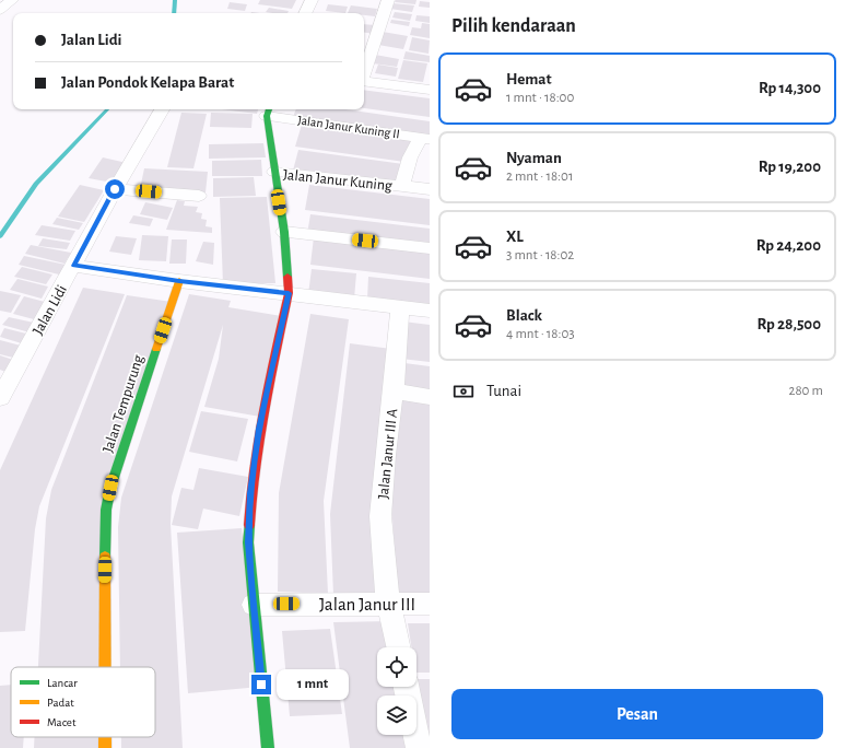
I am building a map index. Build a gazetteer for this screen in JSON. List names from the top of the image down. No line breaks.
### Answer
{"streets":{"street":["Jalan Janur Kuning II","Jalan Janur Kuning","Jalan Lidi","Jalan Tempurung","Jalan Janur III A","Jalan Janur III"]},"crossings":[["Jalan Janur Kuning II","Jalan Janur Kuning"],["Jalan Janur III A","Jalan Janur III"]],"legend":["Lancar","Padat","Macet"],"page":{"heading":"Pilih kendaraan","banner":["Jalan Lidi","Jalan Pondok Kelapa Barat"],"list":[{"name":"Hemat","note":"1 mnt · 18:00","value":"Rp 14,300"},{"name":"Nyaman","note":"2 mnt · 18:01","value":"Rp 19,200"},{"name":"XL","note":"3 mnt · 18:02","value":"Rp 24,200"},{"name":"Black","note":"4 mnt · 18:03","value":"Rp 28,500"}],"pay":["Tunai","280 m"],"bubble":"1 mnt","buttons":"Pesan"}}
